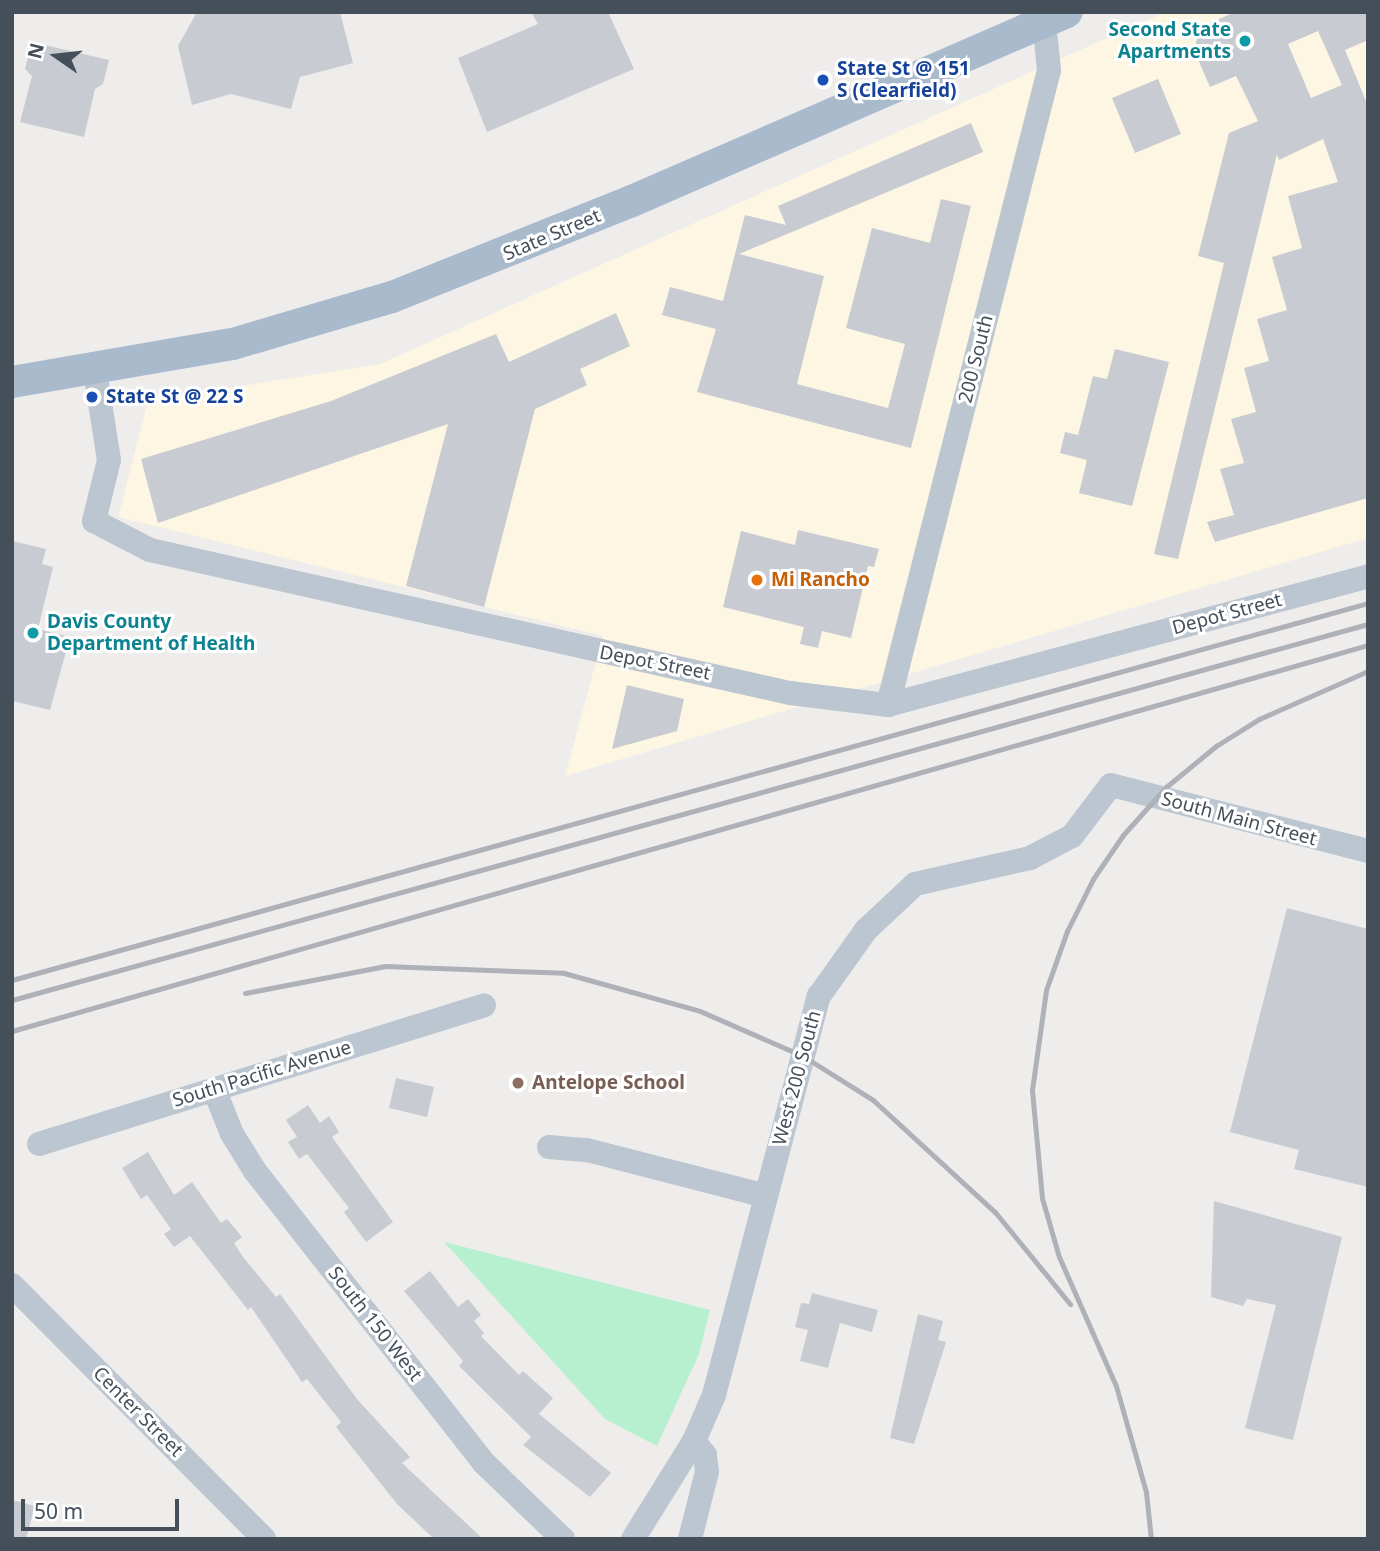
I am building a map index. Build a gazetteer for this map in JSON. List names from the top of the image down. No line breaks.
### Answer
{"streets":{"main road":["State Street"],"street":["200 South","Depot Street","South Main Street","South Pacific Avenue","West 200 South","South 150 West","Center Street"]},"crossings":[["State Street","200 South"],["State Street","Depot Street"],["200 South","Depot Street"],["South Main Street","West 200 South"],["South Pacific Avenue","South 150 West"]],"places":["Second State Apartments","State St @ 151 S (Clearfield)","State St @ 22 S","Mi Rancho","Davis County Department of Health","Antelope School"],"scale_bar":"50 m","north":"left"}
